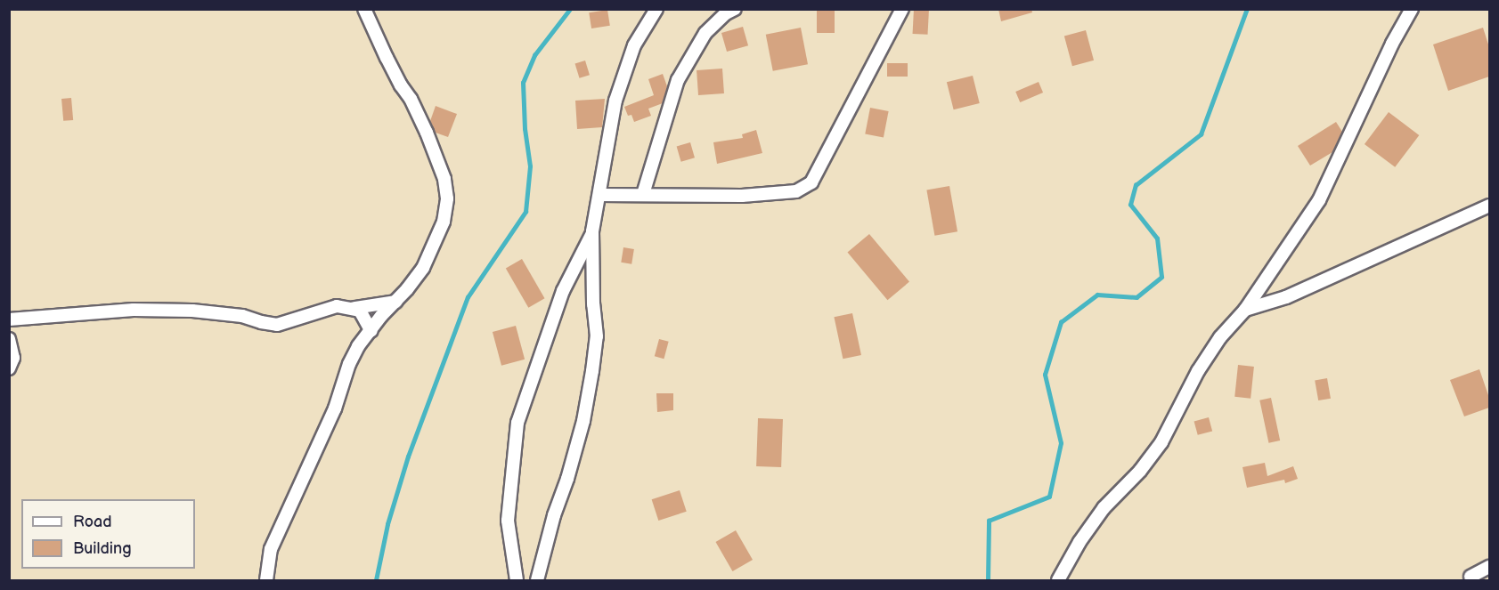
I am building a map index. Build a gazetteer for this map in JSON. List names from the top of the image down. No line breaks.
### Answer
{"legend":["Road","Building"]}
